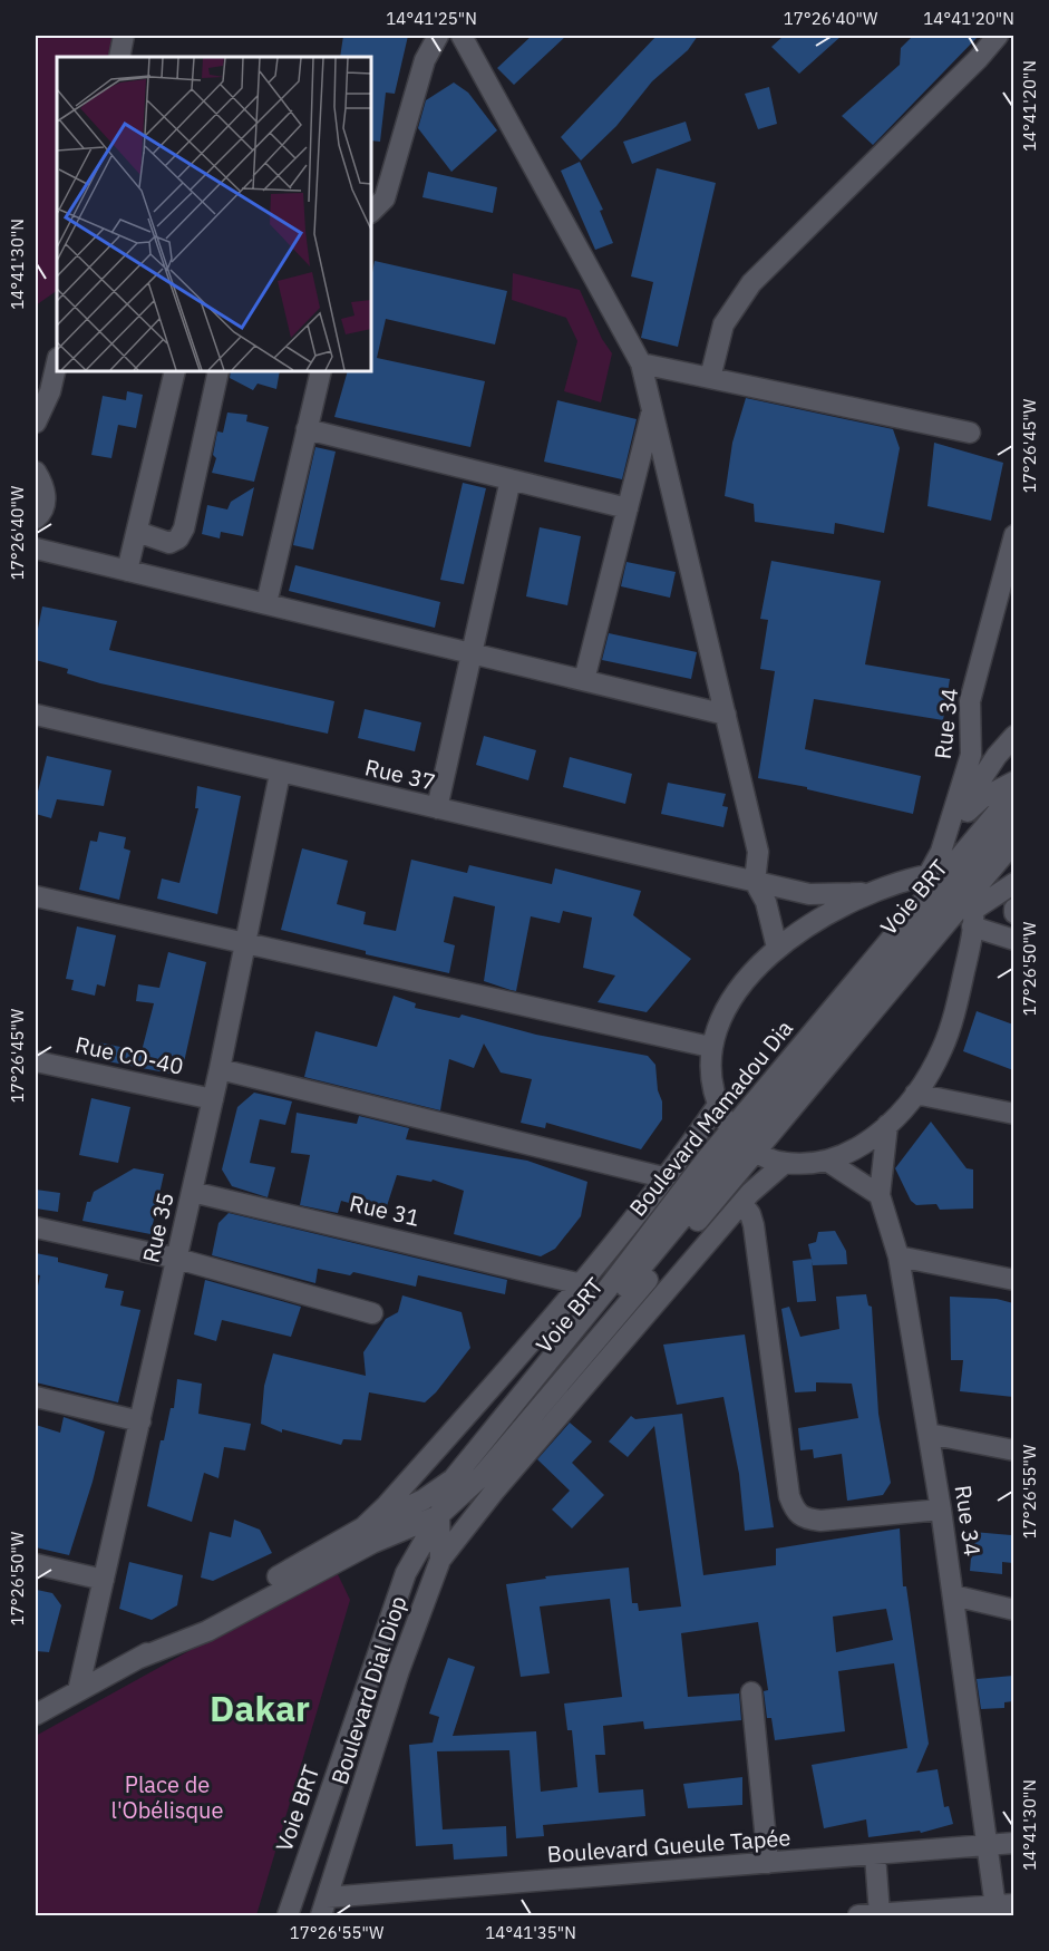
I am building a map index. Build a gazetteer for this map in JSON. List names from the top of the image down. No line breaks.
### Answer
{"streets":{"street":["Rue 34","Rue 37","Voie BRT","Rue CO-40","Boulevard Mamadou Dia","Rue 31","Rue 35","Boulevard Dial Diop","Boulevard Gueule Tapée"]},"crossings":[["Rue 34","Voie BRT"],["Rue 34","Boulevard Mamadou Dia"],["Rue 34","Boulevard Gueule Tapée"],["Rue 37","Rue 35"],["Voie BRT","Boulevard Mamadou Dia"],["Voie BRT","Boulevard Dial Diop"],["Rue CO-40","Rue 35"],["Boulevard Mamadou Dia","Boulevard Dial Diop"],["Rue 31","Rue 35"],["Boulevard Dial Diop","Boulevard Gueule Tapée"]],"districts":["Dakar"],"parks":["Place de l'Obélisque"],"coordinates":["14°41'25\"N","17°26'40\"W","14°41'20\"N","14°41'30\"N","17°26'45\"W","17°26'50\"W","17°26'55\"W","14°41'35\"N"]}
